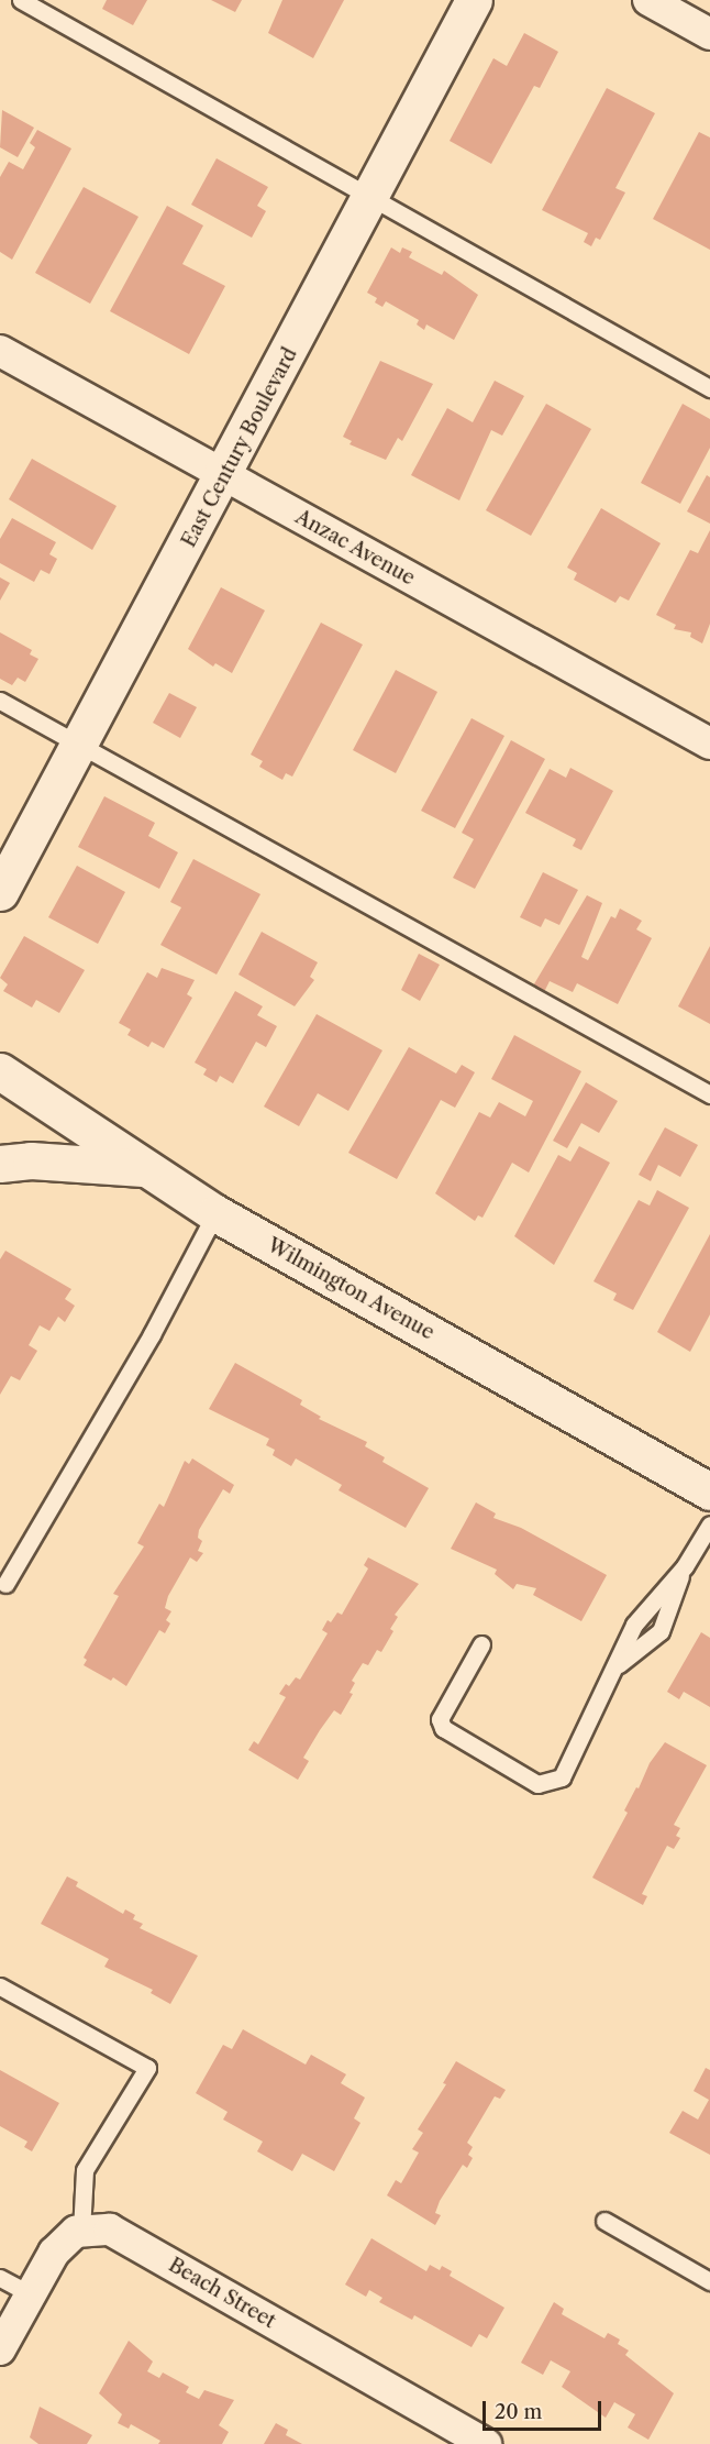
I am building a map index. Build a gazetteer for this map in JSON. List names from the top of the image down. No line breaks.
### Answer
{"streets":{"main road":["East Century Boulevard","Wilmington Avenue"],"street":["Anzac Avenue","Beach Street"]},"crossings":[["East Century Boulevard","Anzac Avenue"]],"scale_bar":"20 m"}
